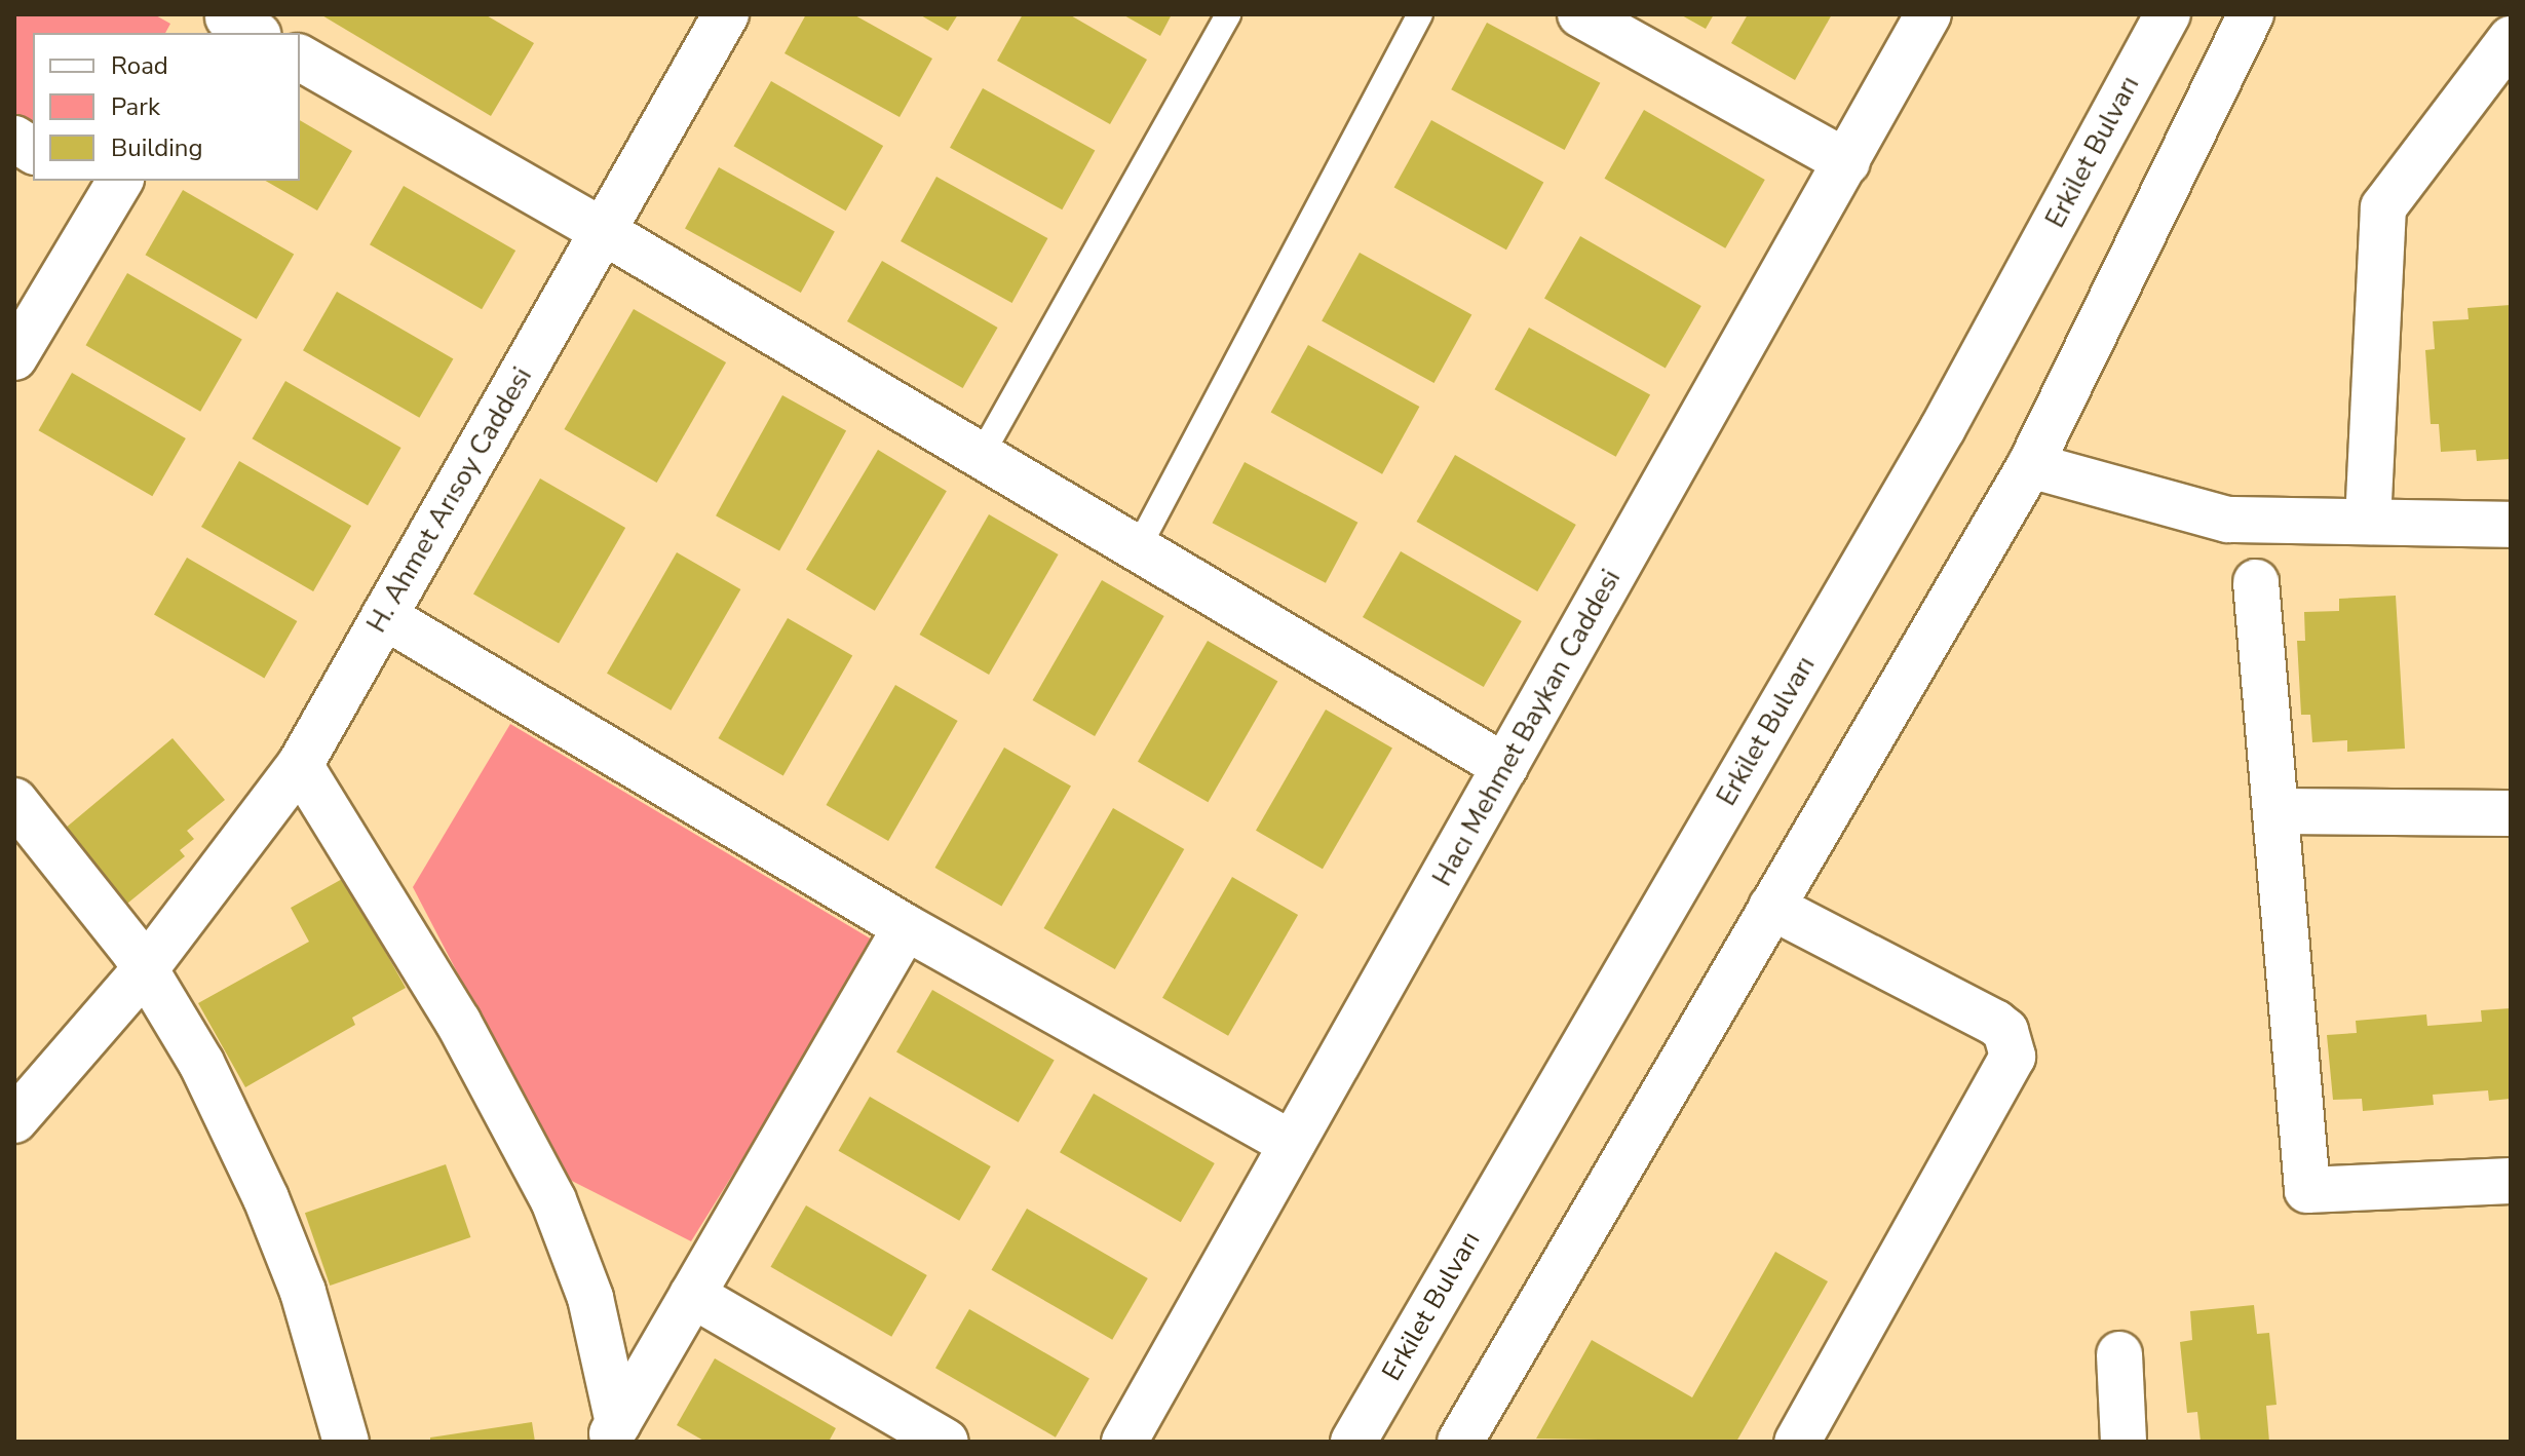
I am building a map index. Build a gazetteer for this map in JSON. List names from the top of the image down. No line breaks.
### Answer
{"streets":{"street":["Erkilet Bulvarı","H. Ahmet Arısoy Caddesi","Hacı Mehmet Baykan Caddesi"]},"legend":["Road","Park","Building"]}
